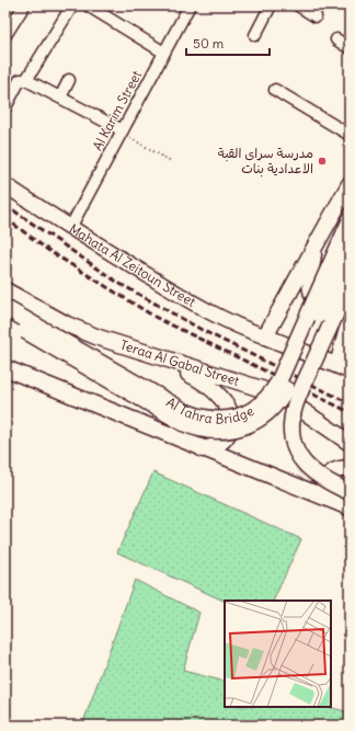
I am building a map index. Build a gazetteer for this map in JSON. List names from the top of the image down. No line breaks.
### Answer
{"streets":{"main road":["Teraa Al Gabal Street","Al Tahra Bridge"],"street":["Al Karim Street","Mahata Al Zeitoun Street"]},"crossings":[["Al Karim Street","Mahata Al Zeitoun Street"]],"places":["مدرسة سراى القبة الاعدادية بنات"],"scale_bar":"50 m"}
